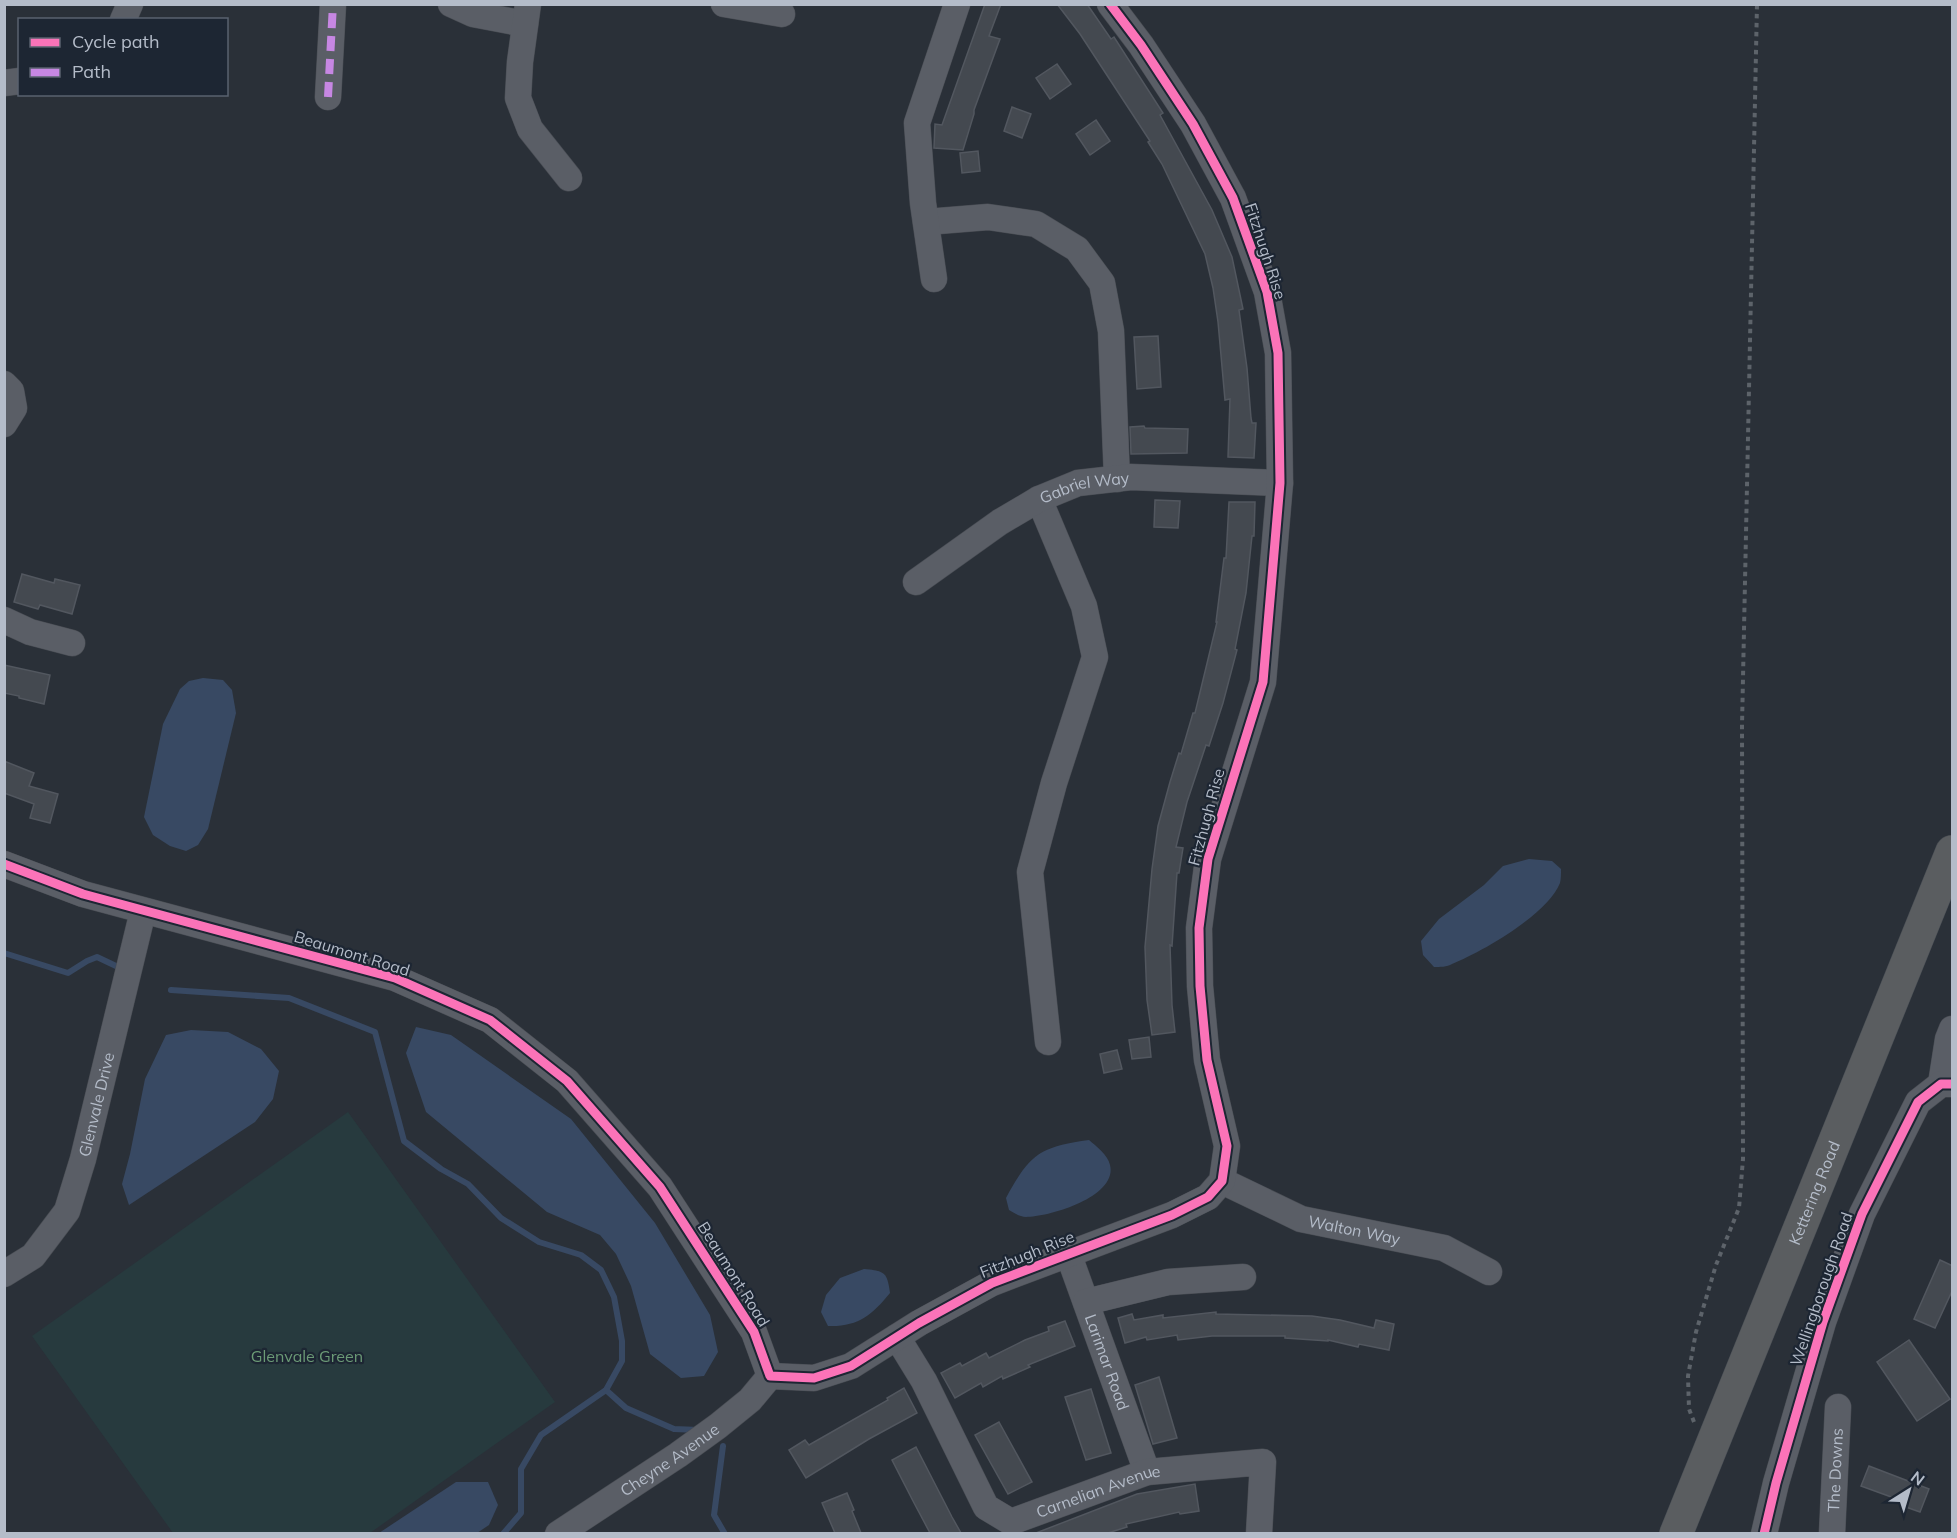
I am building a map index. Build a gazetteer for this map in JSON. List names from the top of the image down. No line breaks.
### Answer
{"streets":{"highway":["Kettering Road"],"street":["Fitzhugh Rise","Gabriel Way","Beaumont Road","Glenvale Drive","Walton Way","Wellingborough Road","Larimar Road","Cheyne Avenue","The Downs","Carnelian Avenue"]},"crossings":[["Fitzhugh Rise","Gabriel Way"],["Fitzhugh Rise","Beaumont Road"],["Fitzhugh Rise","Walton Way"],["Fitzhugh Rise","Larimar Road"],["Fitzhugh Rise","Cheyne Avenue"],["Fitzhugh Rise","Carnelian Avenue"],["Beaumont Road","Glenvale Drive"],["Beaumont Road","Cheyne Avenue"],["Larimar Road","Carnelian Avenue"]],"parks":["Glenvale Green"],"legend":["Cycle path","Path"],"north":"top right"}
